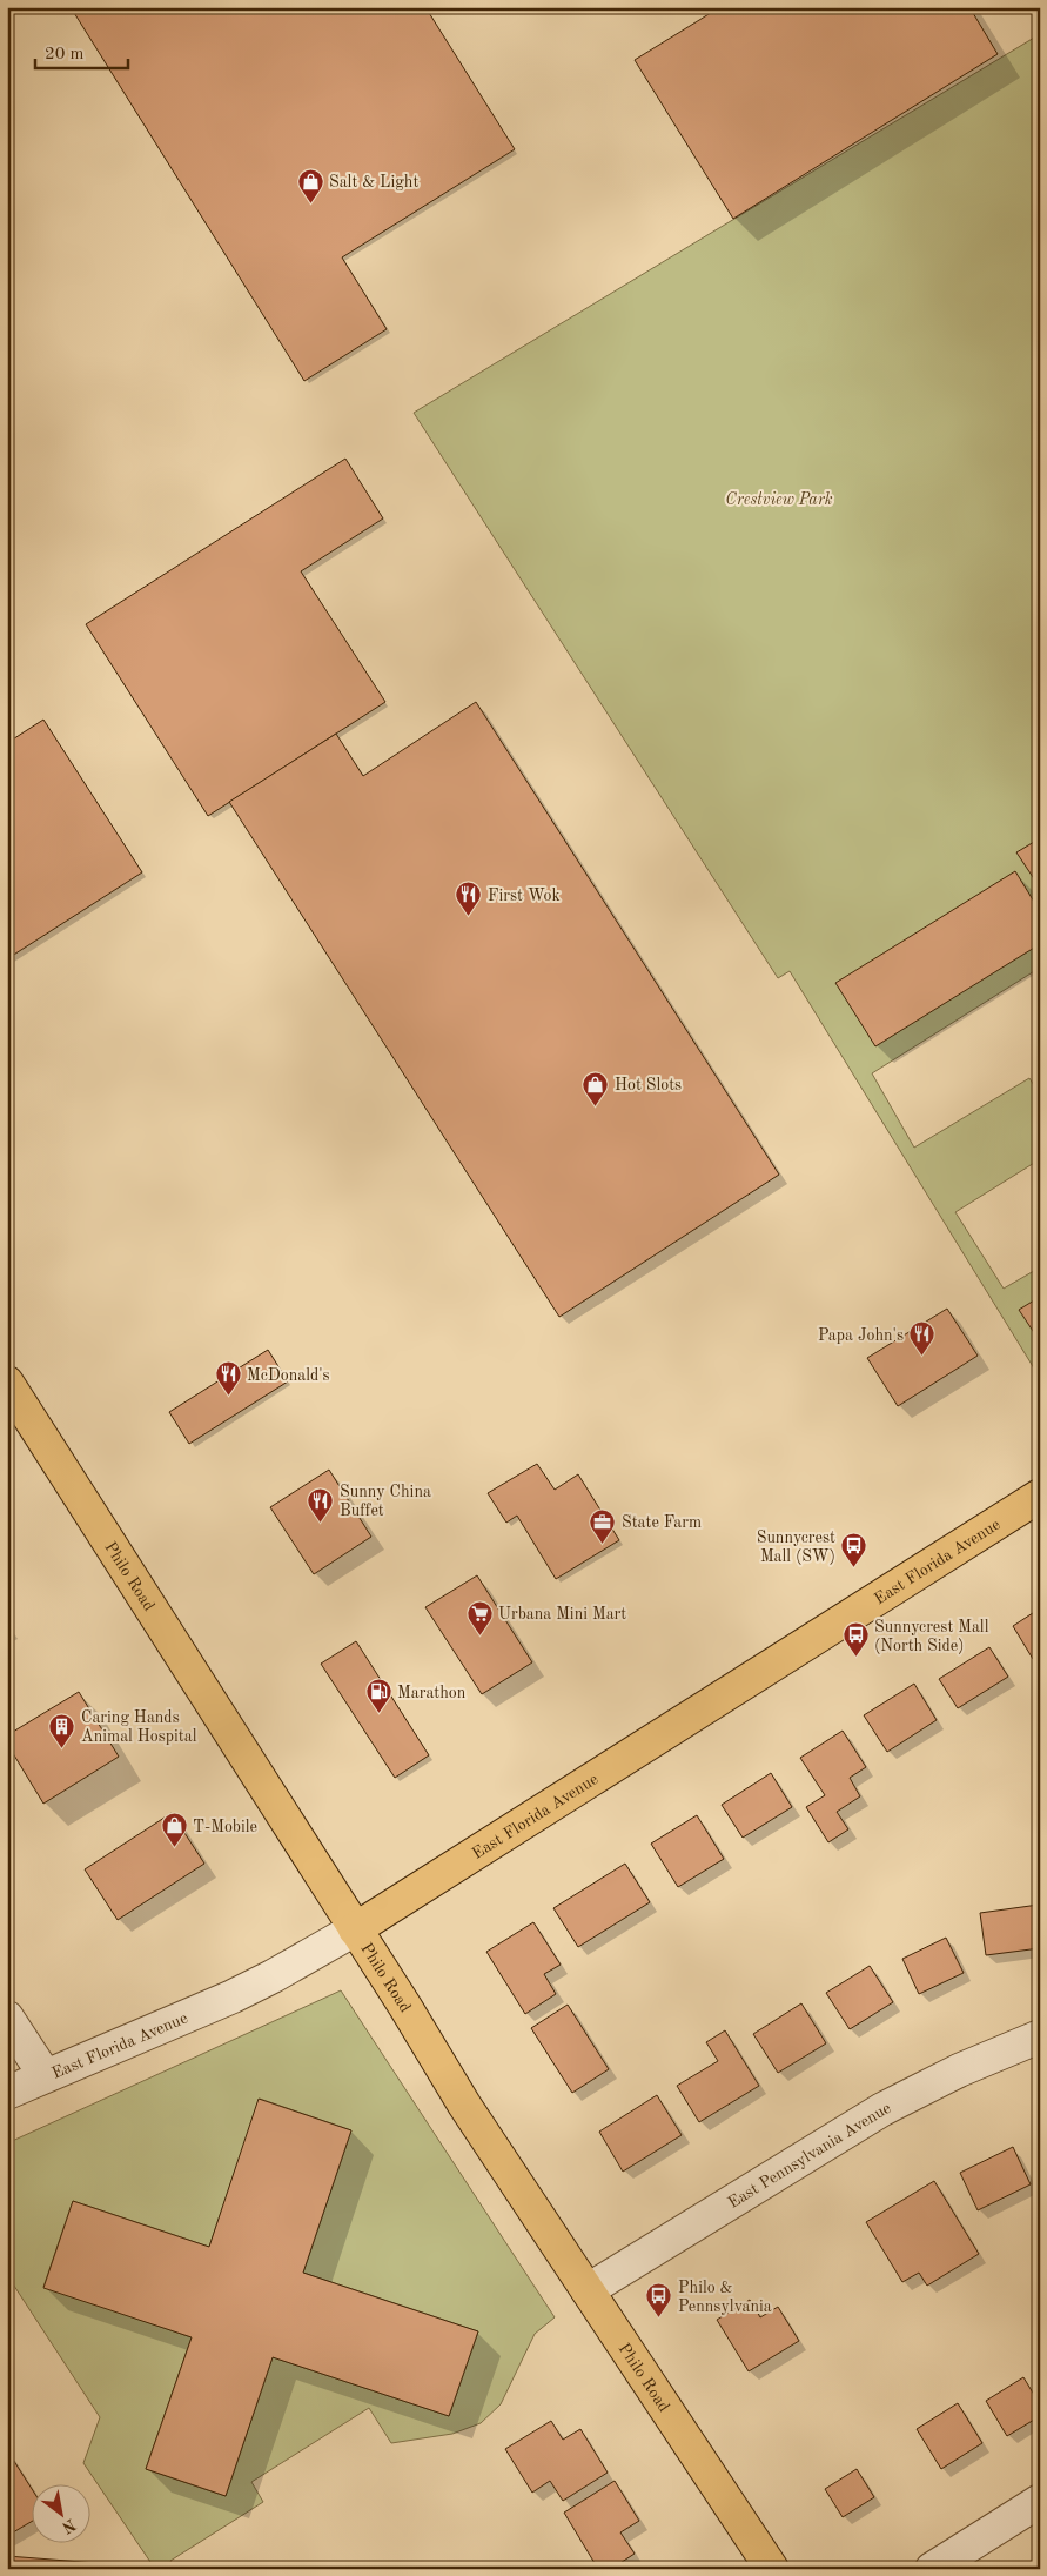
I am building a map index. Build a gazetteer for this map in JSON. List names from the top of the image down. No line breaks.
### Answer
{"streets":{"main road":["East Florida Avenue","Philo Road"],"street":["East Pennsylvania Avenue"]},"crossings":[["East Florida Avenue","Philo Road"],["Philo Road","East Pennsylvania Avenue"]],"parks":["Crestview Park"],"places":{"shop":["Salt & Light","Hot Slots","T-Mobile"],"restaurant":["First Wok","Papa John's","McDonald's","Sunny China Buffet"],"office":["State Farm"],"bus stop":["Sunnycrest Mall (SW)","Sunnycrest Mall (North Side)","Philo & Pennsylvania"],"supermarket":["Urbana Mini Mart"],"fuel station":["Marathon"],"building":["Caring Hands Animal Hospital"]},"scale_bar":"20 m","north":"bottom right"}
